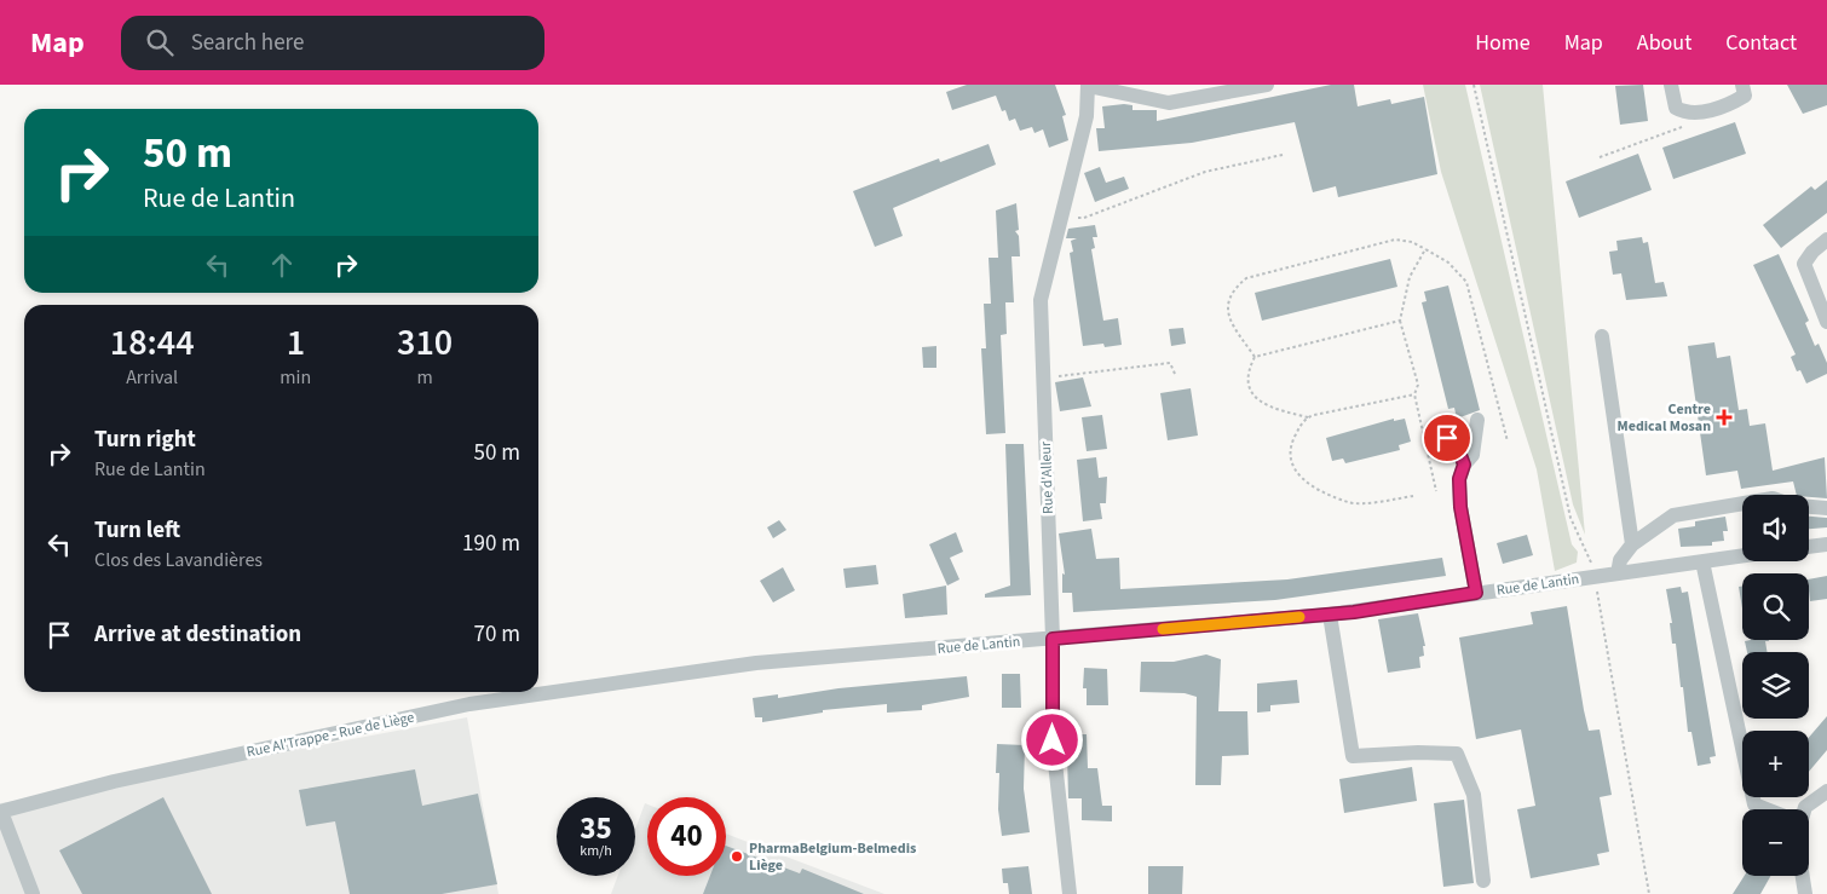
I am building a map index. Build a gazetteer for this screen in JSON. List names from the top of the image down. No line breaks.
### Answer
{"streets":{"street":["Rue d'Alleur","Rue de Lantin","Rue Al'Trappe - Rue de Liège"]},"crossings":[["Rue d'Alleur","Rue de Lantin"],["Rue de Lantin","Rue Al'Trappe - Rue de Liège"]],"places":{"health":["Centre Medical Mosan"],"other":["PharmaBelgium-Belmedis Liège"]},"page":{"header":"Map","search":"Search here","nav":["Home","Map","About","Contact"],"turn":["50 m","Rue de Lantin"],"eta":["18:44","Arrival","1","min","310","m"],"list":[{"name":"Turn right","note":"Rue de Lantin","value":"50 m"},{"name":"Turn left","note":"Clos des Lavandières","value":"190 m"},{"name":"Arrive at destination","value":"70 m"}],"map_buttons":["+","−"],"speed":"35 km/h","limit":"40"}}
